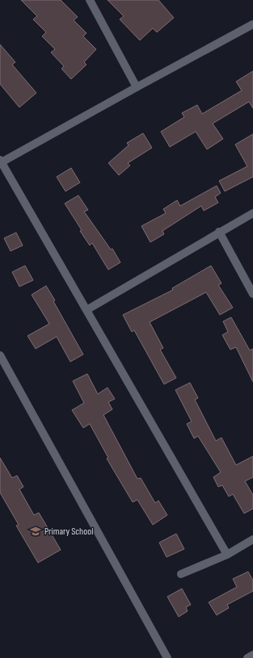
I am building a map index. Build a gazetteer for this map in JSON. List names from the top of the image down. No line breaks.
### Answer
{"places":{"school or university":["Primary School"]}}
